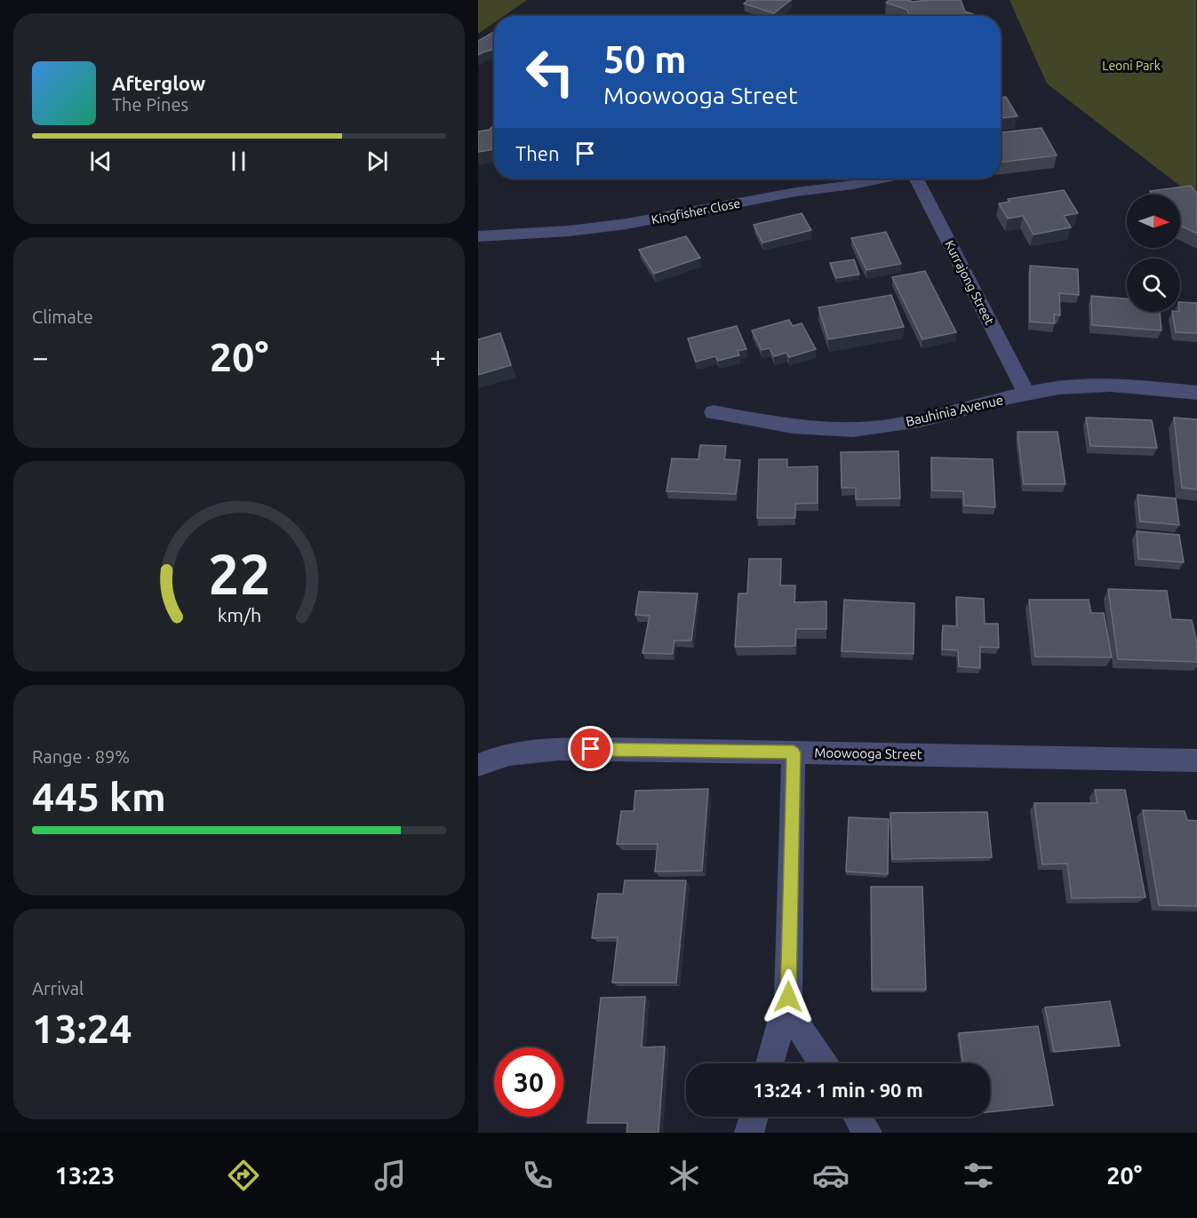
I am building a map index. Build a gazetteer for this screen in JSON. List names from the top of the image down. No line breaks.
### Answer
{"streets":{"street":["Kingfisher Close","Kurrajong Street","Bauhinia Avenue","Moowooga Street"]},"crossings":[["Kurrajong Street","Bauhinia Avenue"]],"parks":["Leoni Park"],"north":"right","page":{"turn":["50 m","Moowooga Street"],"song":["Afterglow","The Pines"],"then":"Then","tile":["Climate",["Range · 89%","445 km"],["Arrival","13:24"]],"heat":["−","20°","+"],"limit":"30","trip":"13:24 · 1 min · 90 m","tabs":["13:23","20°"],"gauge":["22","km/h"]}}
